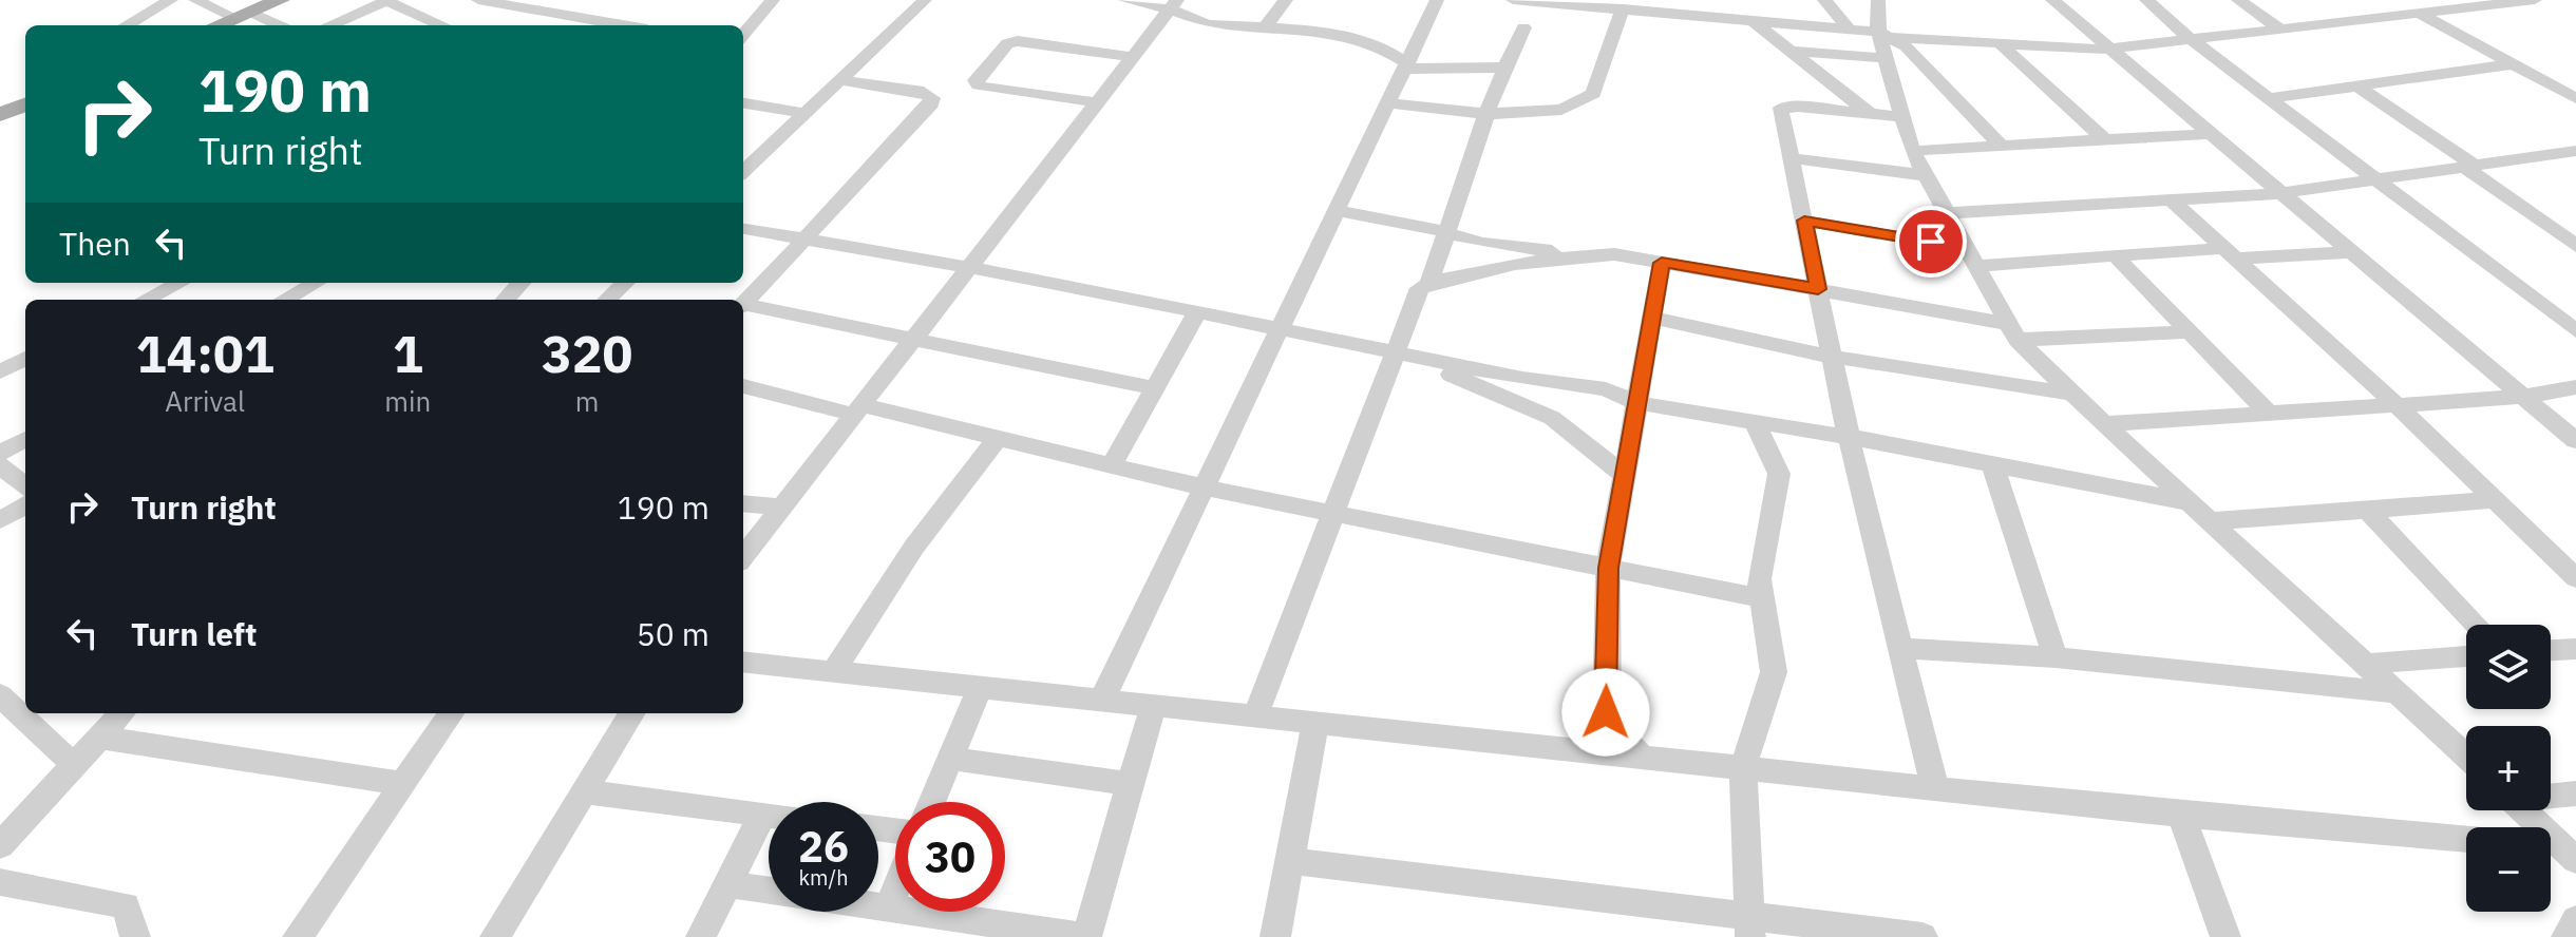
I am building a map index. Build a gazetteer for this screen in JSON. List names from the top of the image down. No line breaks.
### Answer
{"page":{"turn":["190 m","Turn right"],"then":"Then","eta":["14:01","Arrival","1","min","320","m"],"list":[{"name":"Turn right","value":"190 m"},{"name":"Turn left","value":"50 m"}],"map_buttons":["+","−"],"speed":"26 km/h","limit":"30"}}
